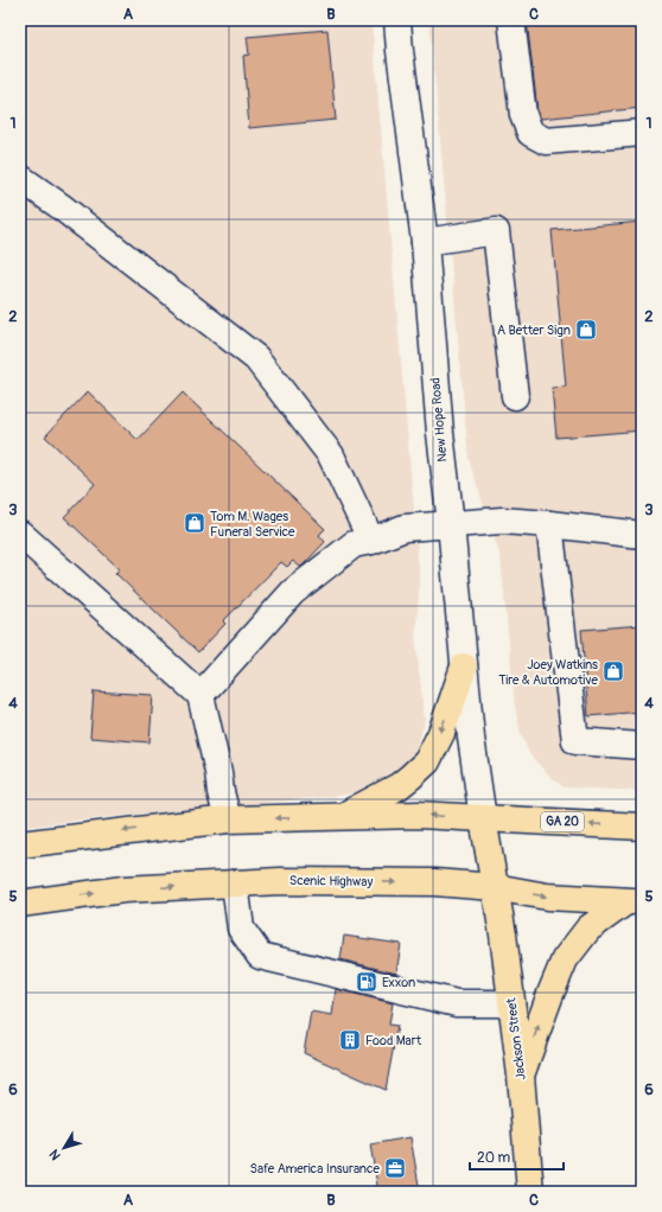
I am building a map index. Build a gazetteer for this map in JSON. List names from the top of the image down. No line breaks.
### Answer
{"streets":{"main road":["GA 20","Scenic Highway","Jackson Street"],"street":["New Hope Road"]},"crossings":[["New Hope Road","GA 20"],["New Hope Road","Jackson Street"],["GA 20","Jackson Street"],["Scenic Highway","Jackson Street"]],"places":{"shop":["A Better Sign","Tom M. Wages Funeral Service","Joey Watkins Tire & Automotive"],"fuel station":["Exxon"],"building":["Food Mart"],"office":["Safe America Insurance"]},"scale_bar":"20 m","north":"bottom left","grid":{"columns":["A","B","C"],"rows":["1","2","3","4","5","6"]}}
